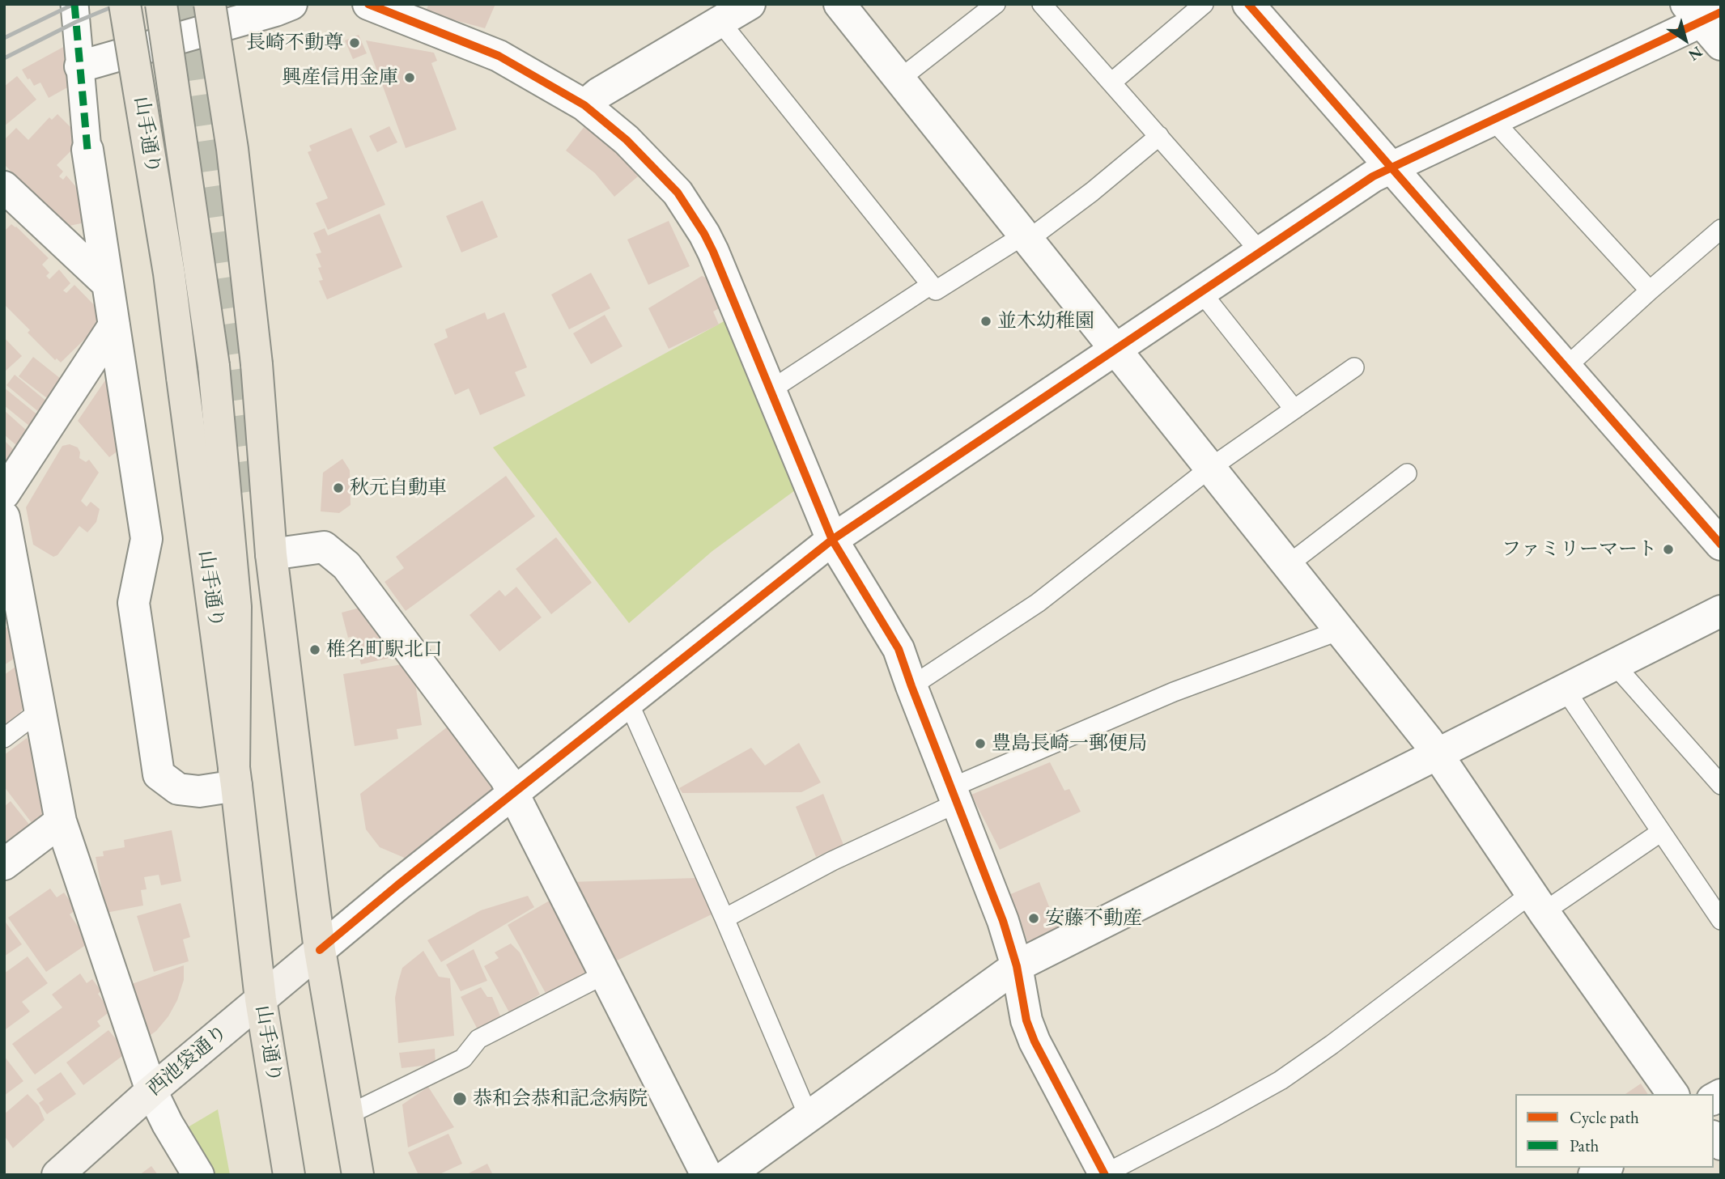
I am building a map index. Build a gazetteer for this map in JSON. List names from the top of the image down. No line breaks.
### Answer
{"streets":{"main road":["山手通り","西池袋通り"]},"crossings":[["山手通り","西池袋通り"]],"places":["長崎不動尊","興産信用金庫","並木幼稚園","秋元自動車","ファミリーマート","椎名町駅北口","豊島長崎一郵便局","安藤不動産","恭和会恭和記念病院"],"legend":["Cycle path","Path"],"north":"bottom right"}
